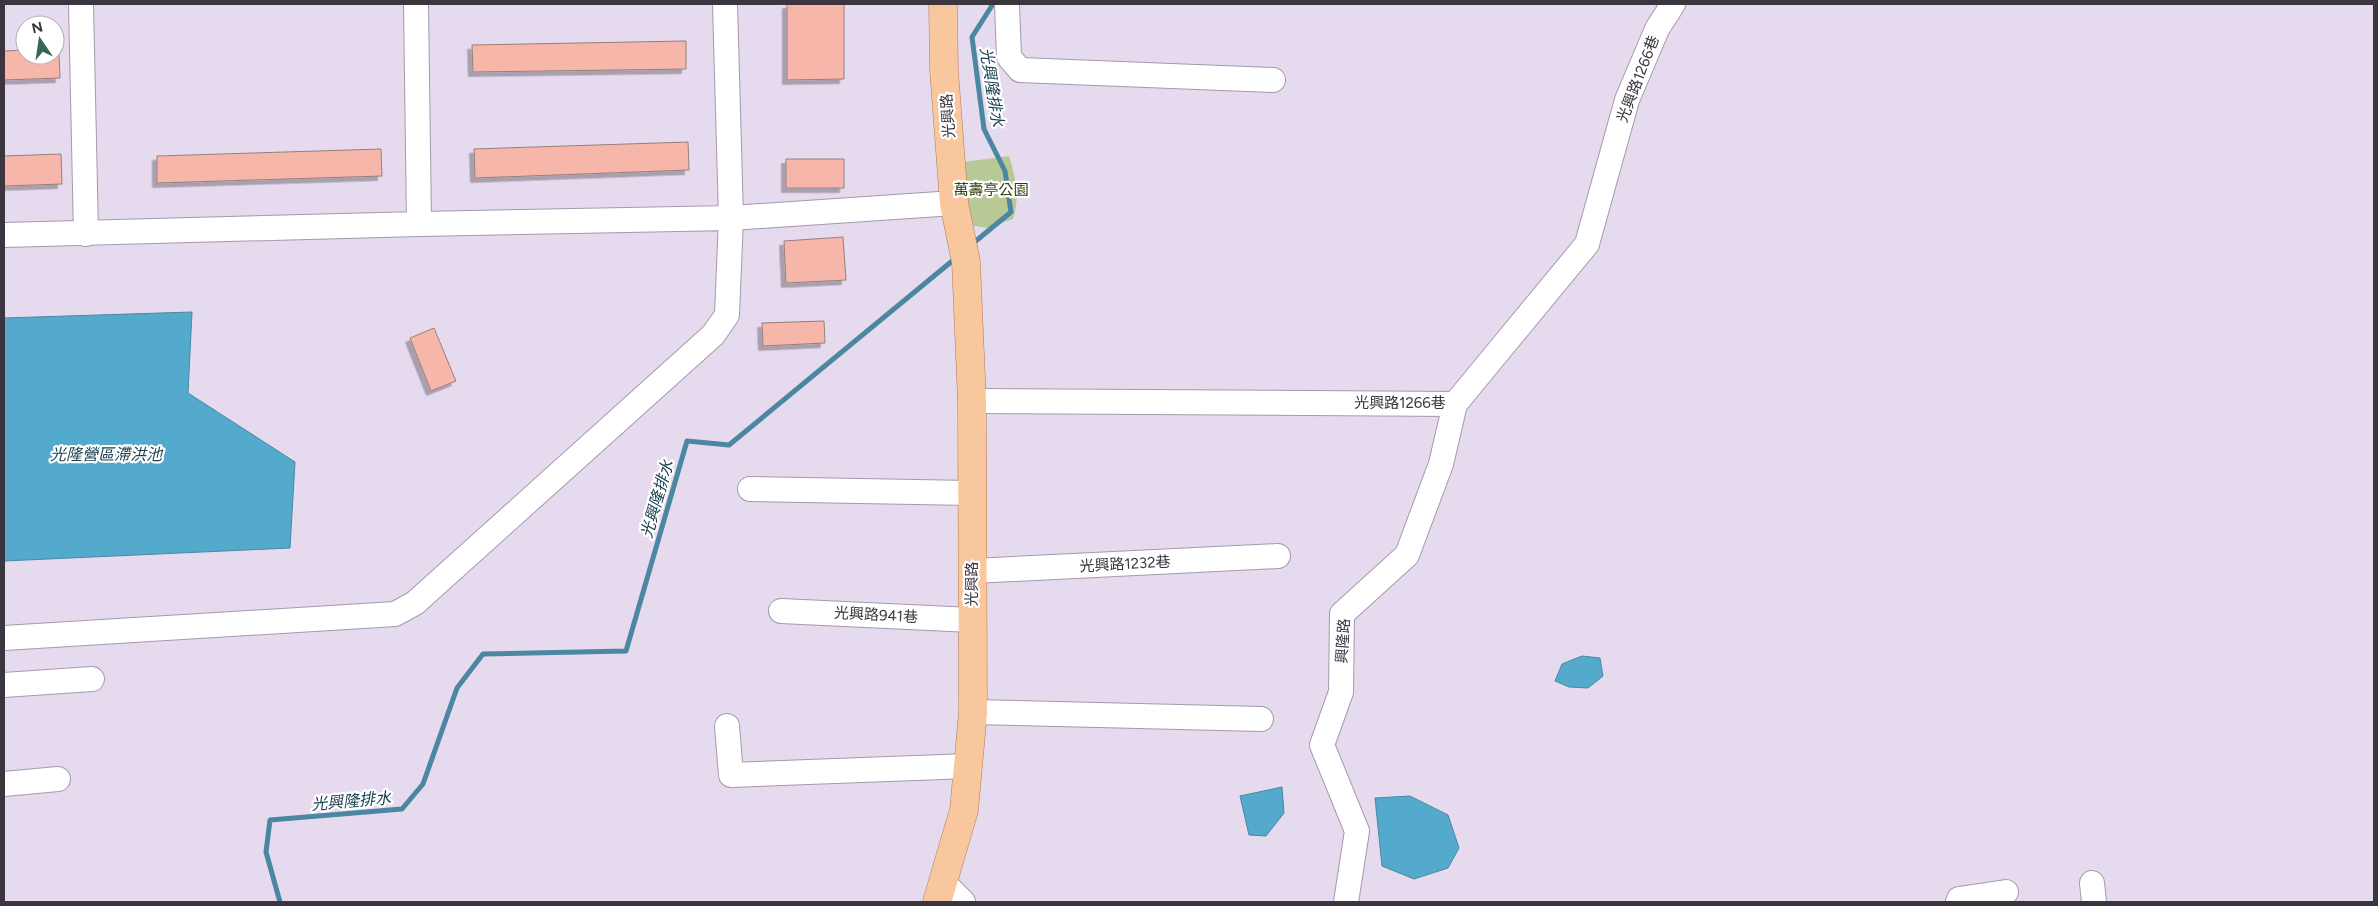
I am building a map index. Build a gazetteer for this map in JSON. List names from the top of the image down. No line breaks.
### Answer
{"streets":{"main road":["光興路"],"lane":["光興路1266巷","光興路1232巷","光興路941巷","興隆路"]},"crossings":[["光興路1266巷","光興路"],["光興路1266巷","興隆路"],["光興路","光興路1232巷"],["光興路","光興路941巷"]],"water":["光興隆排水","光隆營區滯洪池"],"parks":["萬壽亭公園"],"north":"top"}
